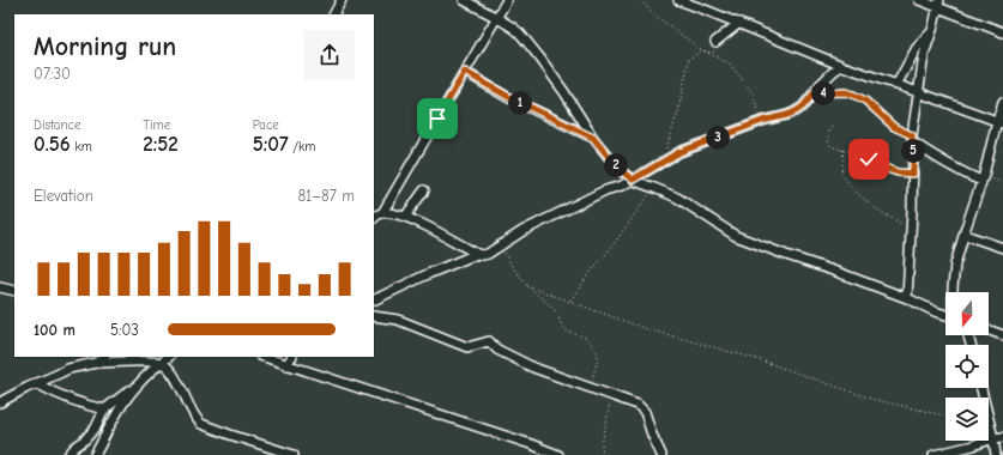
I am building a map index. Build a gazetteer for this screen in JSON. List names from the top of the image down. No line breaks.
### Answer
{"north":"bottom","page":{"heading":["Morning run","07:30"],"pins":["4","1","3","5","2"],"stats":[["Distance","0.56 km"],["Time","2:52"],["Pace","5:07 /km"]],"chart":["Elevation","81–87 m"],"list":[{"name":"100 m","note":"5:03"}]}}
